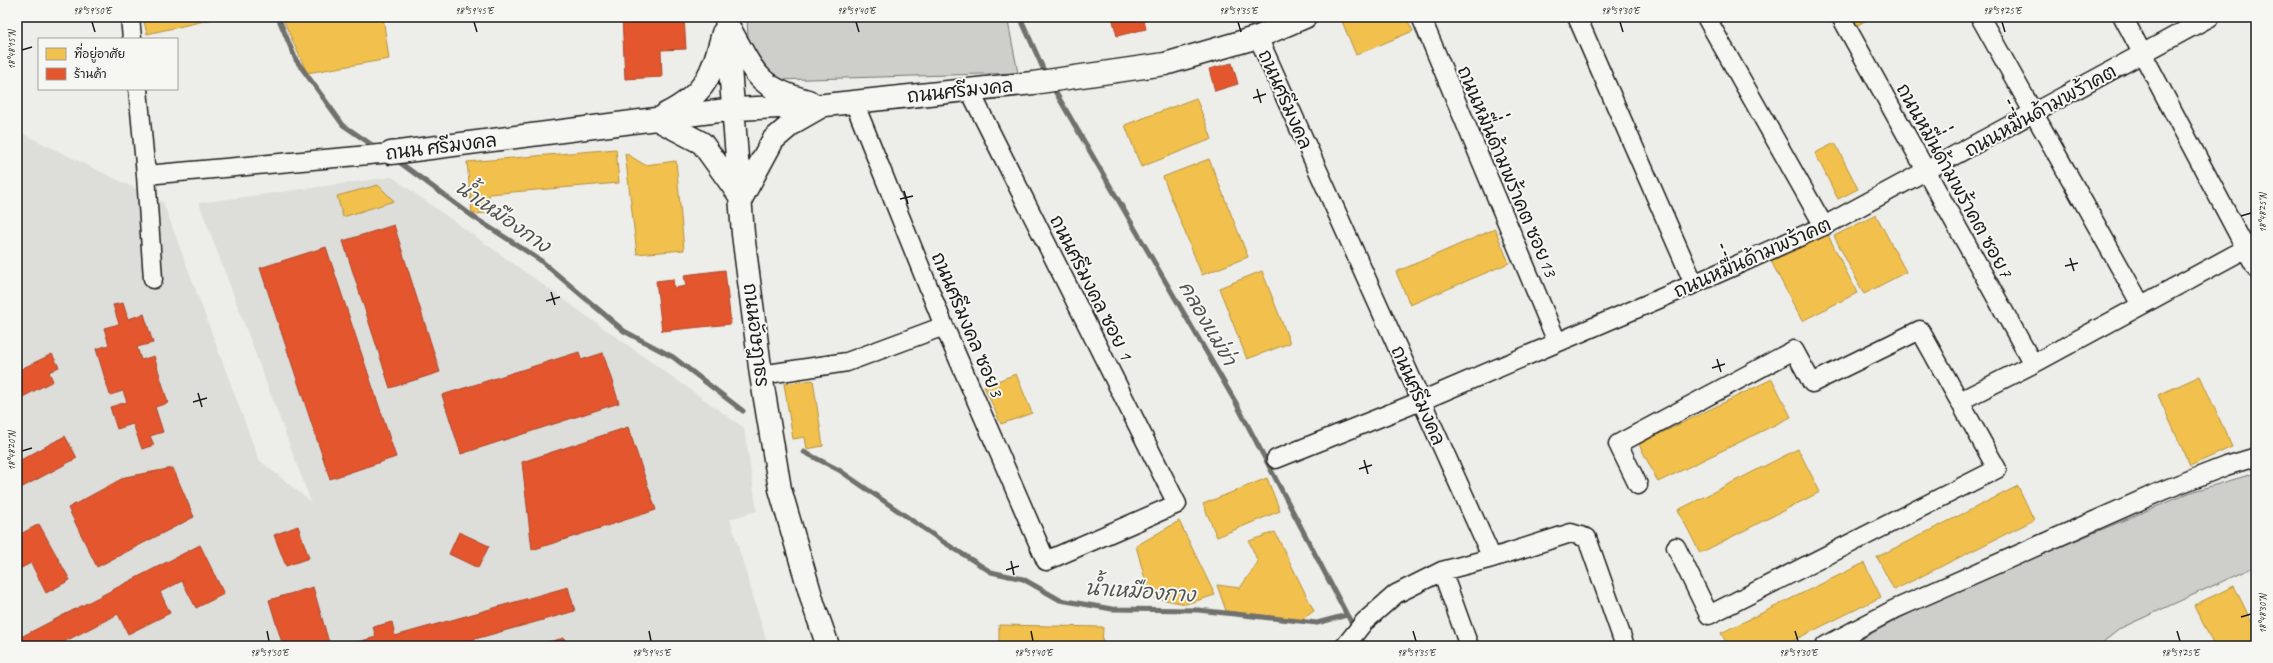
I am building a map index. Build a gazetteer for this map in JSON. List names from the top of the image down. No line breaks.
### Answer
{"streets":{"street":["ถนนศรีมงคล","ถนนหมื่่นด้ามพร้าคต","ถนน ศรีมงคล","ถนนหมื่่นด้ามพร้าคต ซอย13","ถนนหมื่่นด้ามพร้าคต ซอย7","ถนนศรีมงคล ซอย 1","ถนนศรีมงคล ซอย3","ถนนอัษฎาธร"]},"crossings":[["ถนนศรีมงคล","ถนนหมื่่นด้ามพร้าคต"],["ถนนศรีมงคล","ถนน ศรีมงคล"],["ถนนศรีมงคล","ถนนศรีมงคล ซอย 1"],["ถนนศรีมงคล","ถนนศรีมงคล ซอย3"],["ถนนศรีมงคล","ถนนอัษฎาธร"],["ถนนหมื่่นด้ามพร้าคต","ถนนหมื่่นด้ามพร้าคต ซอย13"],["ถนนหมื่่นด้ามพร้าคต","ถนนหมื่่นด้ามพร้าคต ซอย7"],["ถนน ศรีมงคล","ถนนอัษฎาธร"],["ถนนศรีมงคล ซอย 1","ถนนศรีมงคล ซอย3"]],"water":["น้ำเหมืองกาง","คลองแม่ข่า"],"legend":["ที่อยู่อาศัย","ร้านค้า"],"coordinates":["98°59'50\"E","98°59'45\"E","98°59'40\"E","98°59'35\"E","98°59'30\"E","98°59'25\"E","18°48'15\"N","18°48'25\"N","18°48'20\"N","18°48'30\"N"]}
